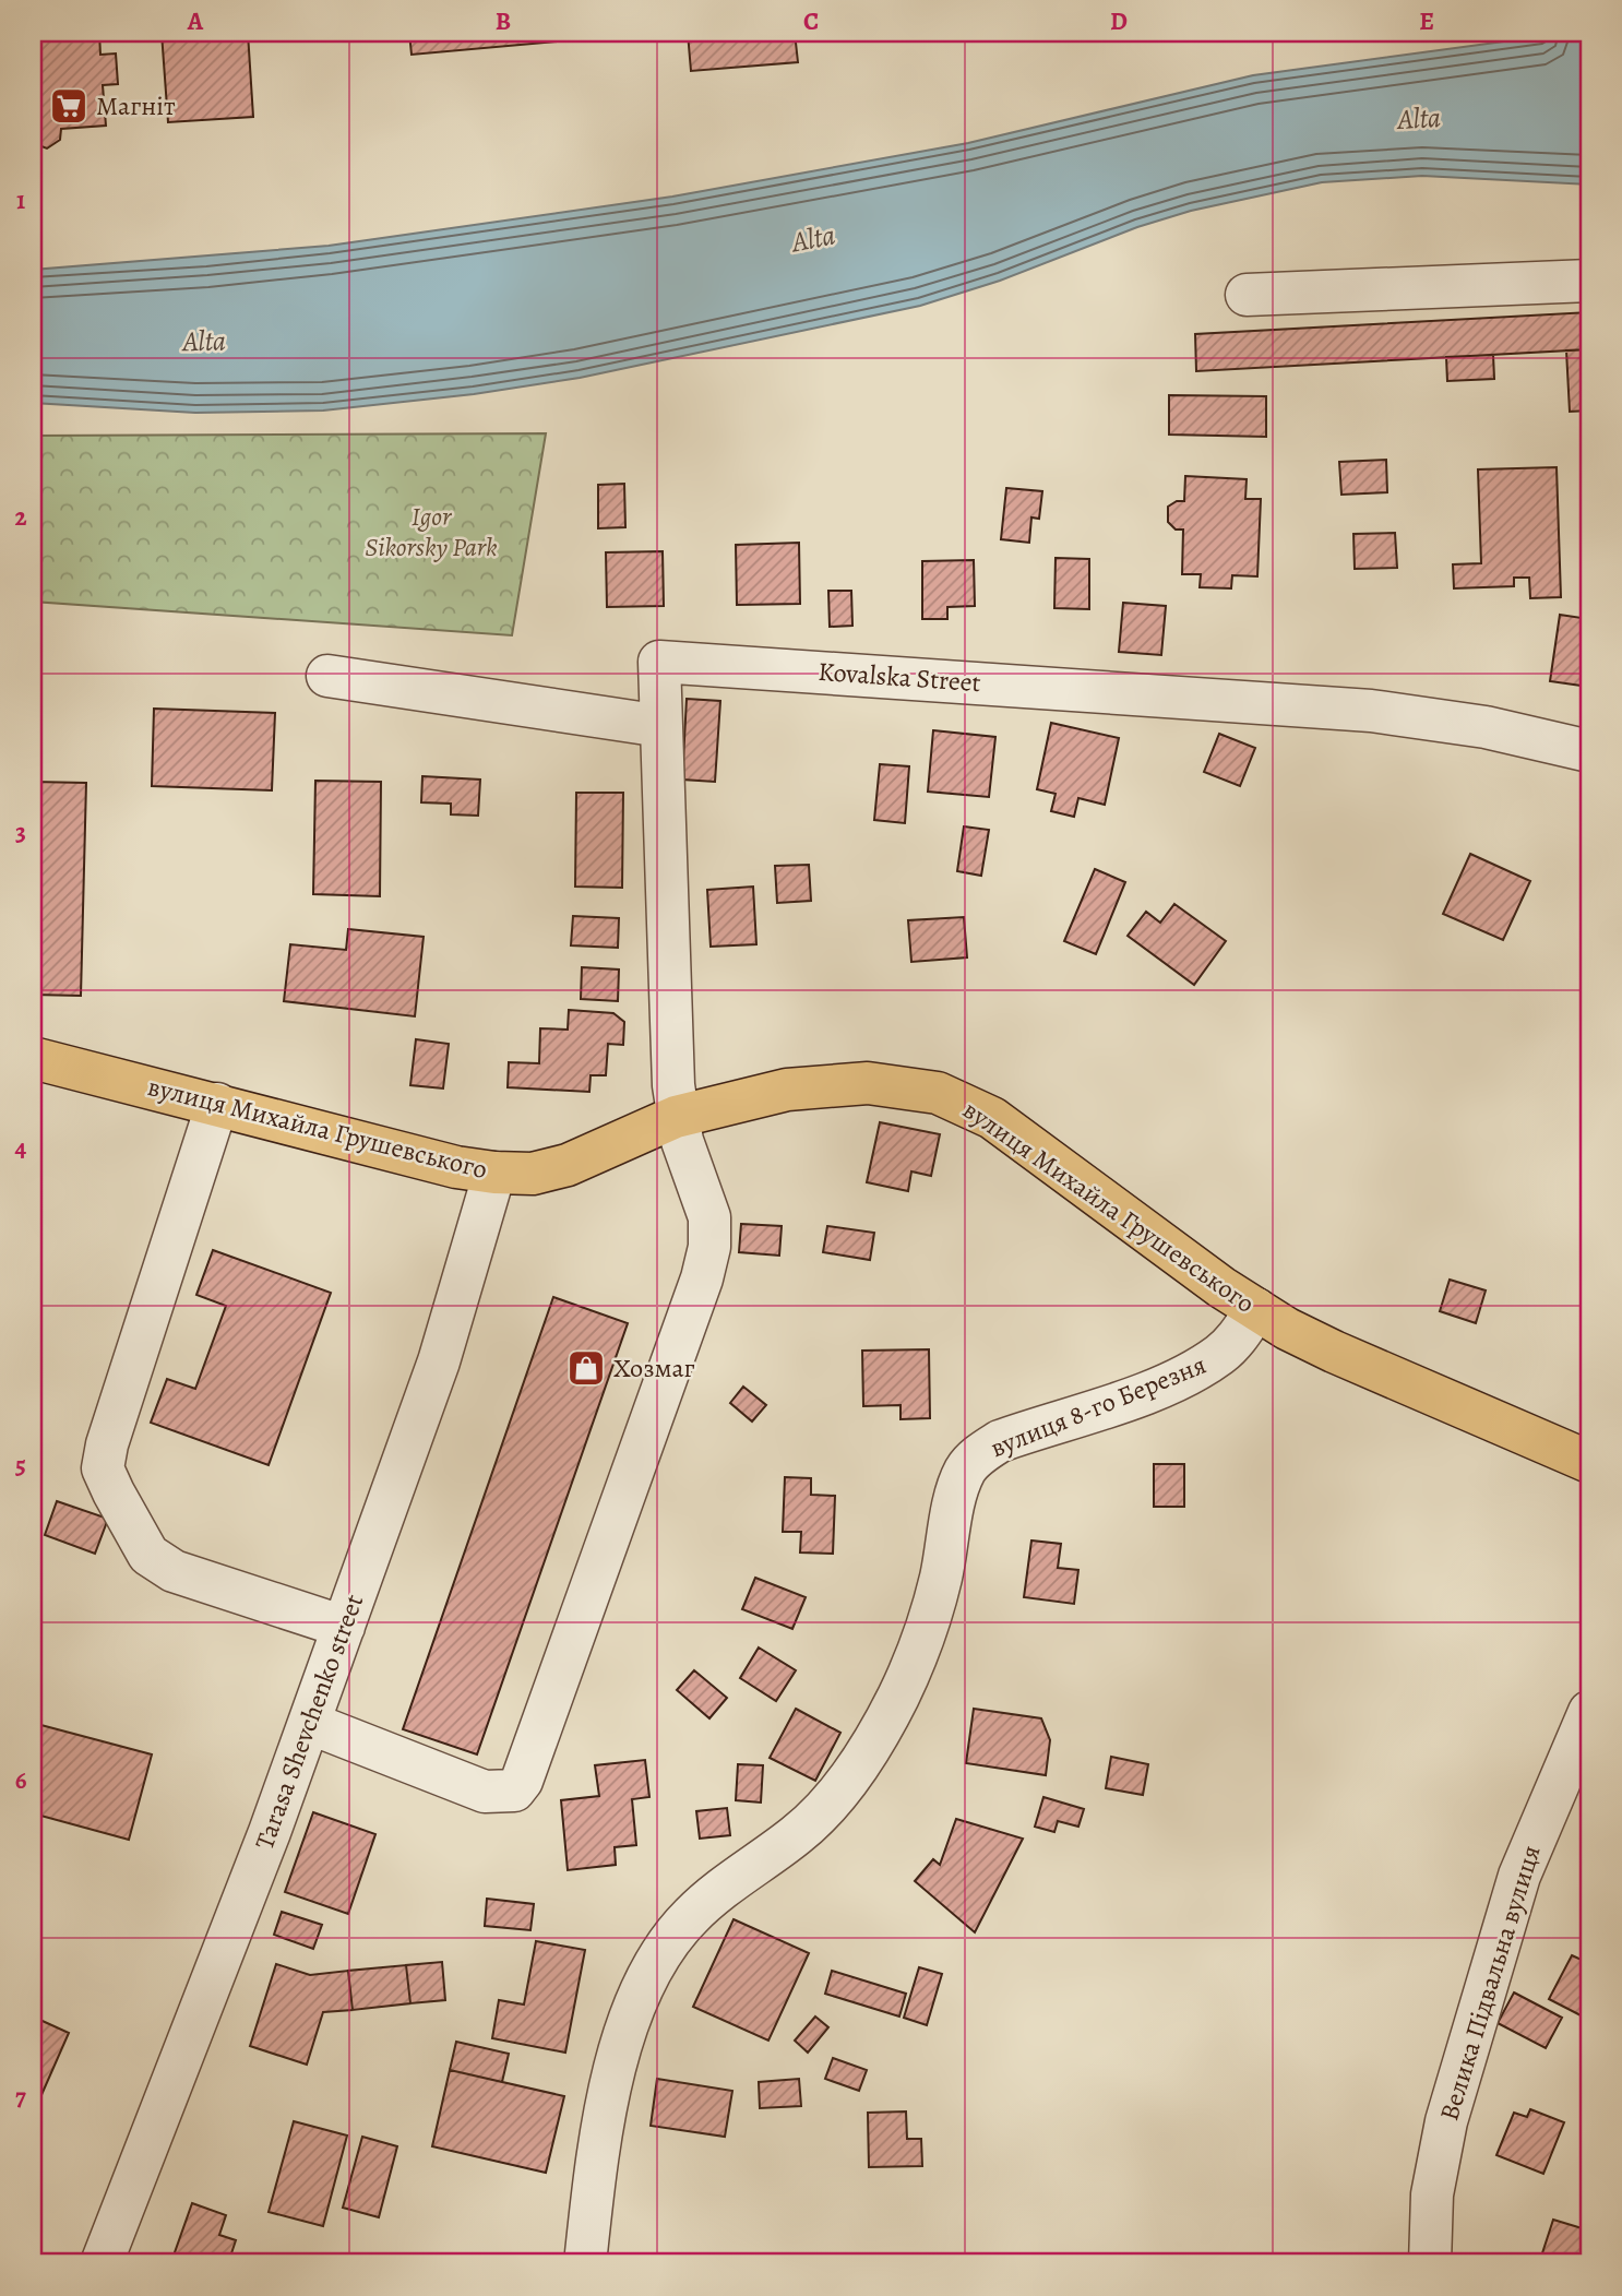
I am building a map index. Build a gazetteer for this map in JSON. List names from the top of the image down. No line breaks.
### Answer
{"streets":{"main road":["вулиця Михайла Грушевського"],"street":["Kovalska Street","вулиця 8-го Березня","Tarasa Shevchenko street","Велика Підвальна вулиця"]},"crossings":[["Kovalska Street","вулиця Михайла Грушевського"],["Kovalska Street","Tarasa Shevchenko street"],["вулиця Михайла Грушевського","вулиця 8-го Березня"],["вулиця Михайла Грушевського","Tarasa Shevchenko street"]],"water":["Alta"],"parks":["Igor Sikorsky Park"],"places":{"supermarket":["Магніт"],"shop":["Хозмаг"]},"grid":{"columns":["A","B","C","D","E"],"rows":["1","2","3","4","5","6","7"]}}
